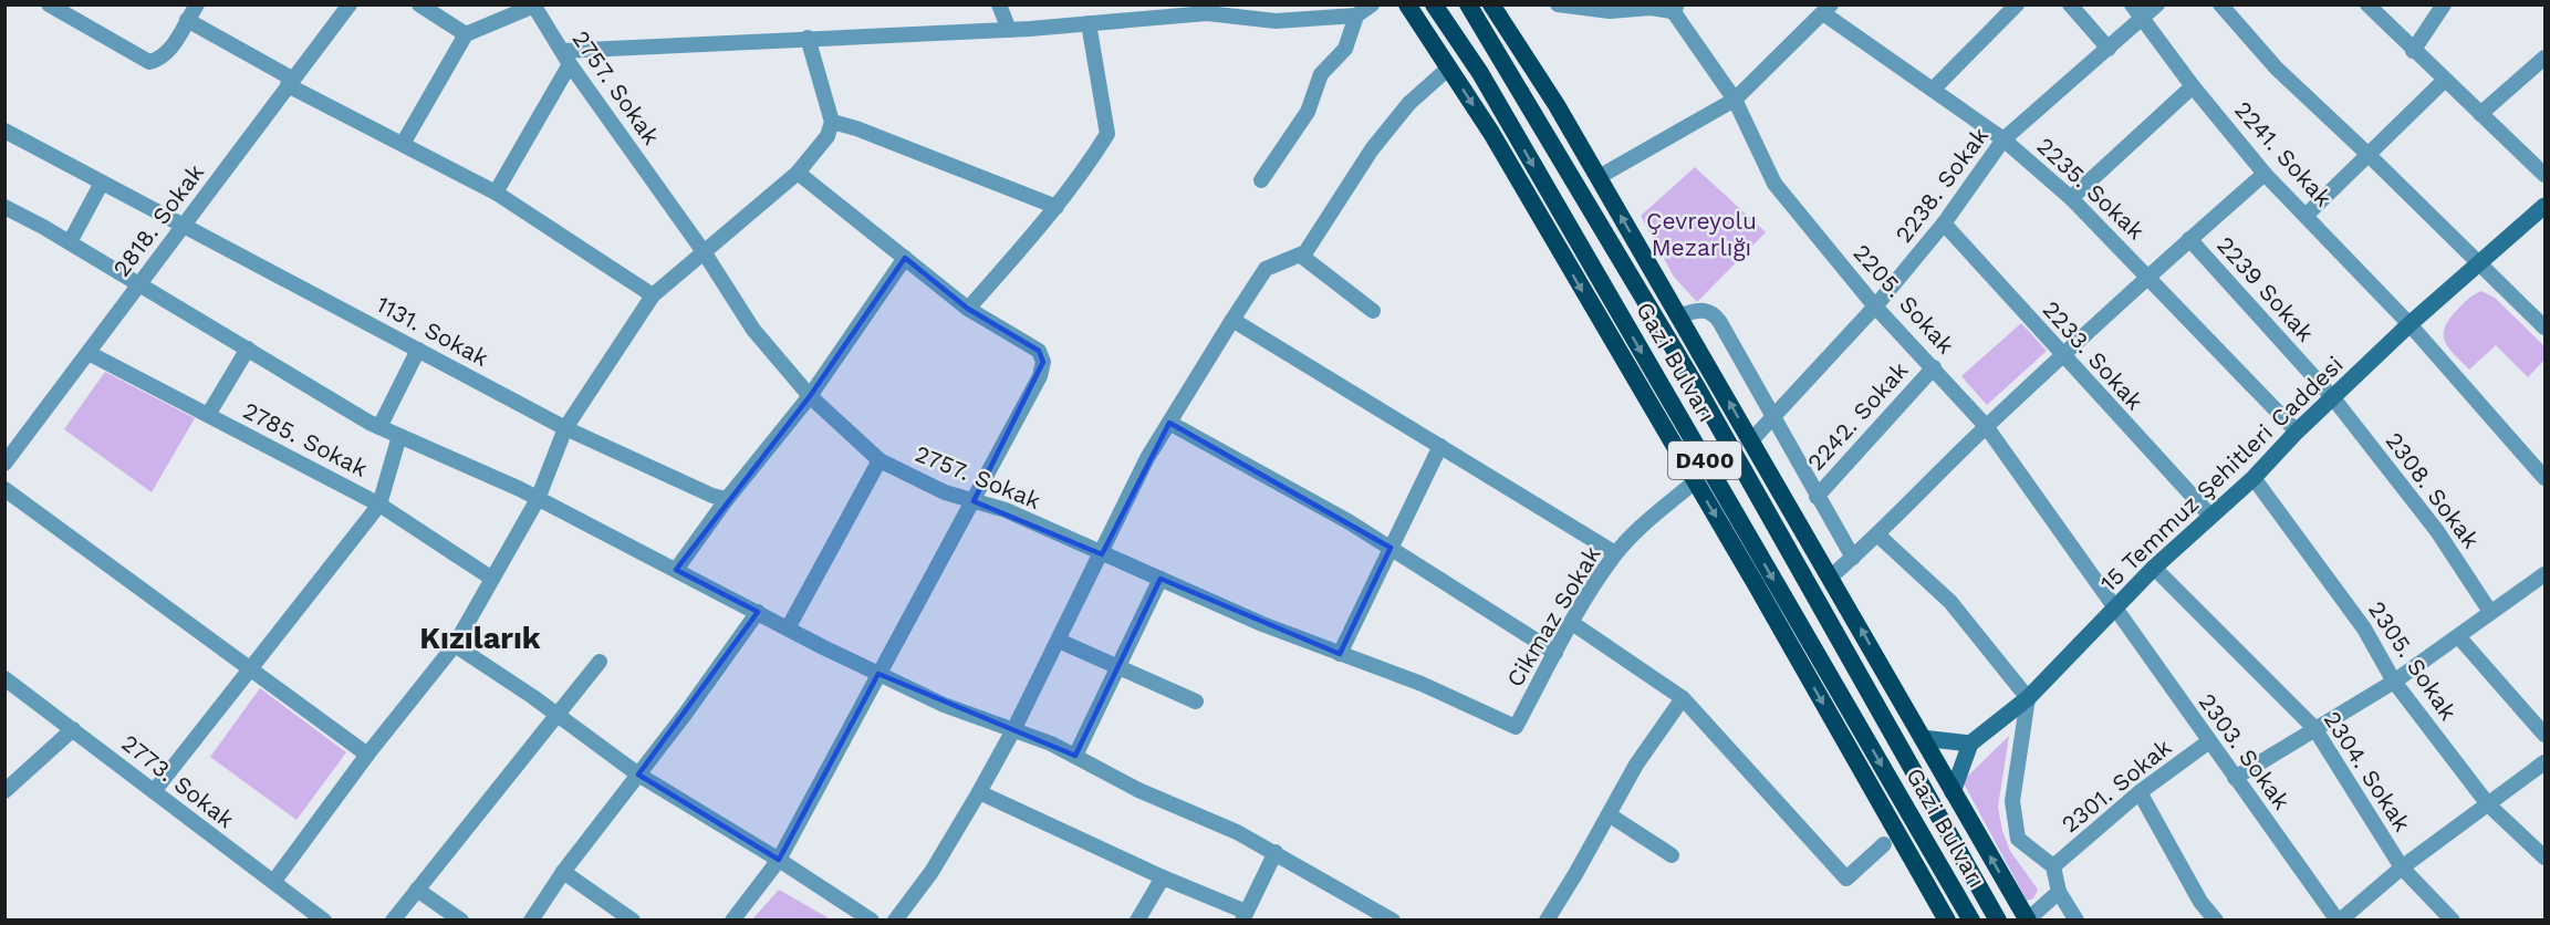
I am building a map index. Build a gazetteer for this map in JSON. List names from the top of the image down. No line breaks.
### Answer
{"streets":{"highway":["Gazi Bulvarı","D400"],"main road":["15 Temmuz Şehitleri Caddesi"],"street":["2757. Sokak","2241. Sokak","2238. Sokak","2235. Sokak","2818. Sokak","2239 Sokak","2205. Sokak","1131. Sokak","2233. Sokak","2242. Sokak","2785. Sokak","2308. Sokak","Cikmaz Sokak","2305. Sokak","2303. Sokak","2304. Sokak","2773. Sokak","2301. Sokak"]},"crossings":[["2757. Sokak","Cikmaz Sokak"],["2241. Sokak","2238. Sokak"],["2241. Sokak","15 Temmuz Şehitleri Caddesi"],["2238. Sokak","2235. Sokak"],["2238. Sokak","2205. Sokak"],["2238. Sokak","2233. Sokak"],["2235. Sokak","15 Temmuz Şehitleri Caddesi"],["2818. Sokak","1131. Sokak"],["2818. Sokak","2785. Sokak"],["2239 Sokak","15 Temmuz Şehitleri Caddesi"],["2239 Sokak","2308. Sokak"],["2205. Sokak","2242. Sokak"],["2205. Sokak","15 Temmuz Şehitleri Caddesi"],["2205. Sokak","2303. Sokak"],["2233. Sokak","15 Temmuz Şehitleri Caddesi"],["15 Temmuz Şehitleri Caddesi","2308. Sokak"],["15 Temmuz Şehitleri Caddesi","2305. Sokak"],["15 Temmuz Şehitleri Caddesi","2303. Sokak"],["15 Temmuz Şehitleri Caddesi","2304. Sokak"],["2303. Sokak","2301. Sokak"]],"districts":["Kızılarık"],"parks":["Çevreyolu Mezarlığı"]}
